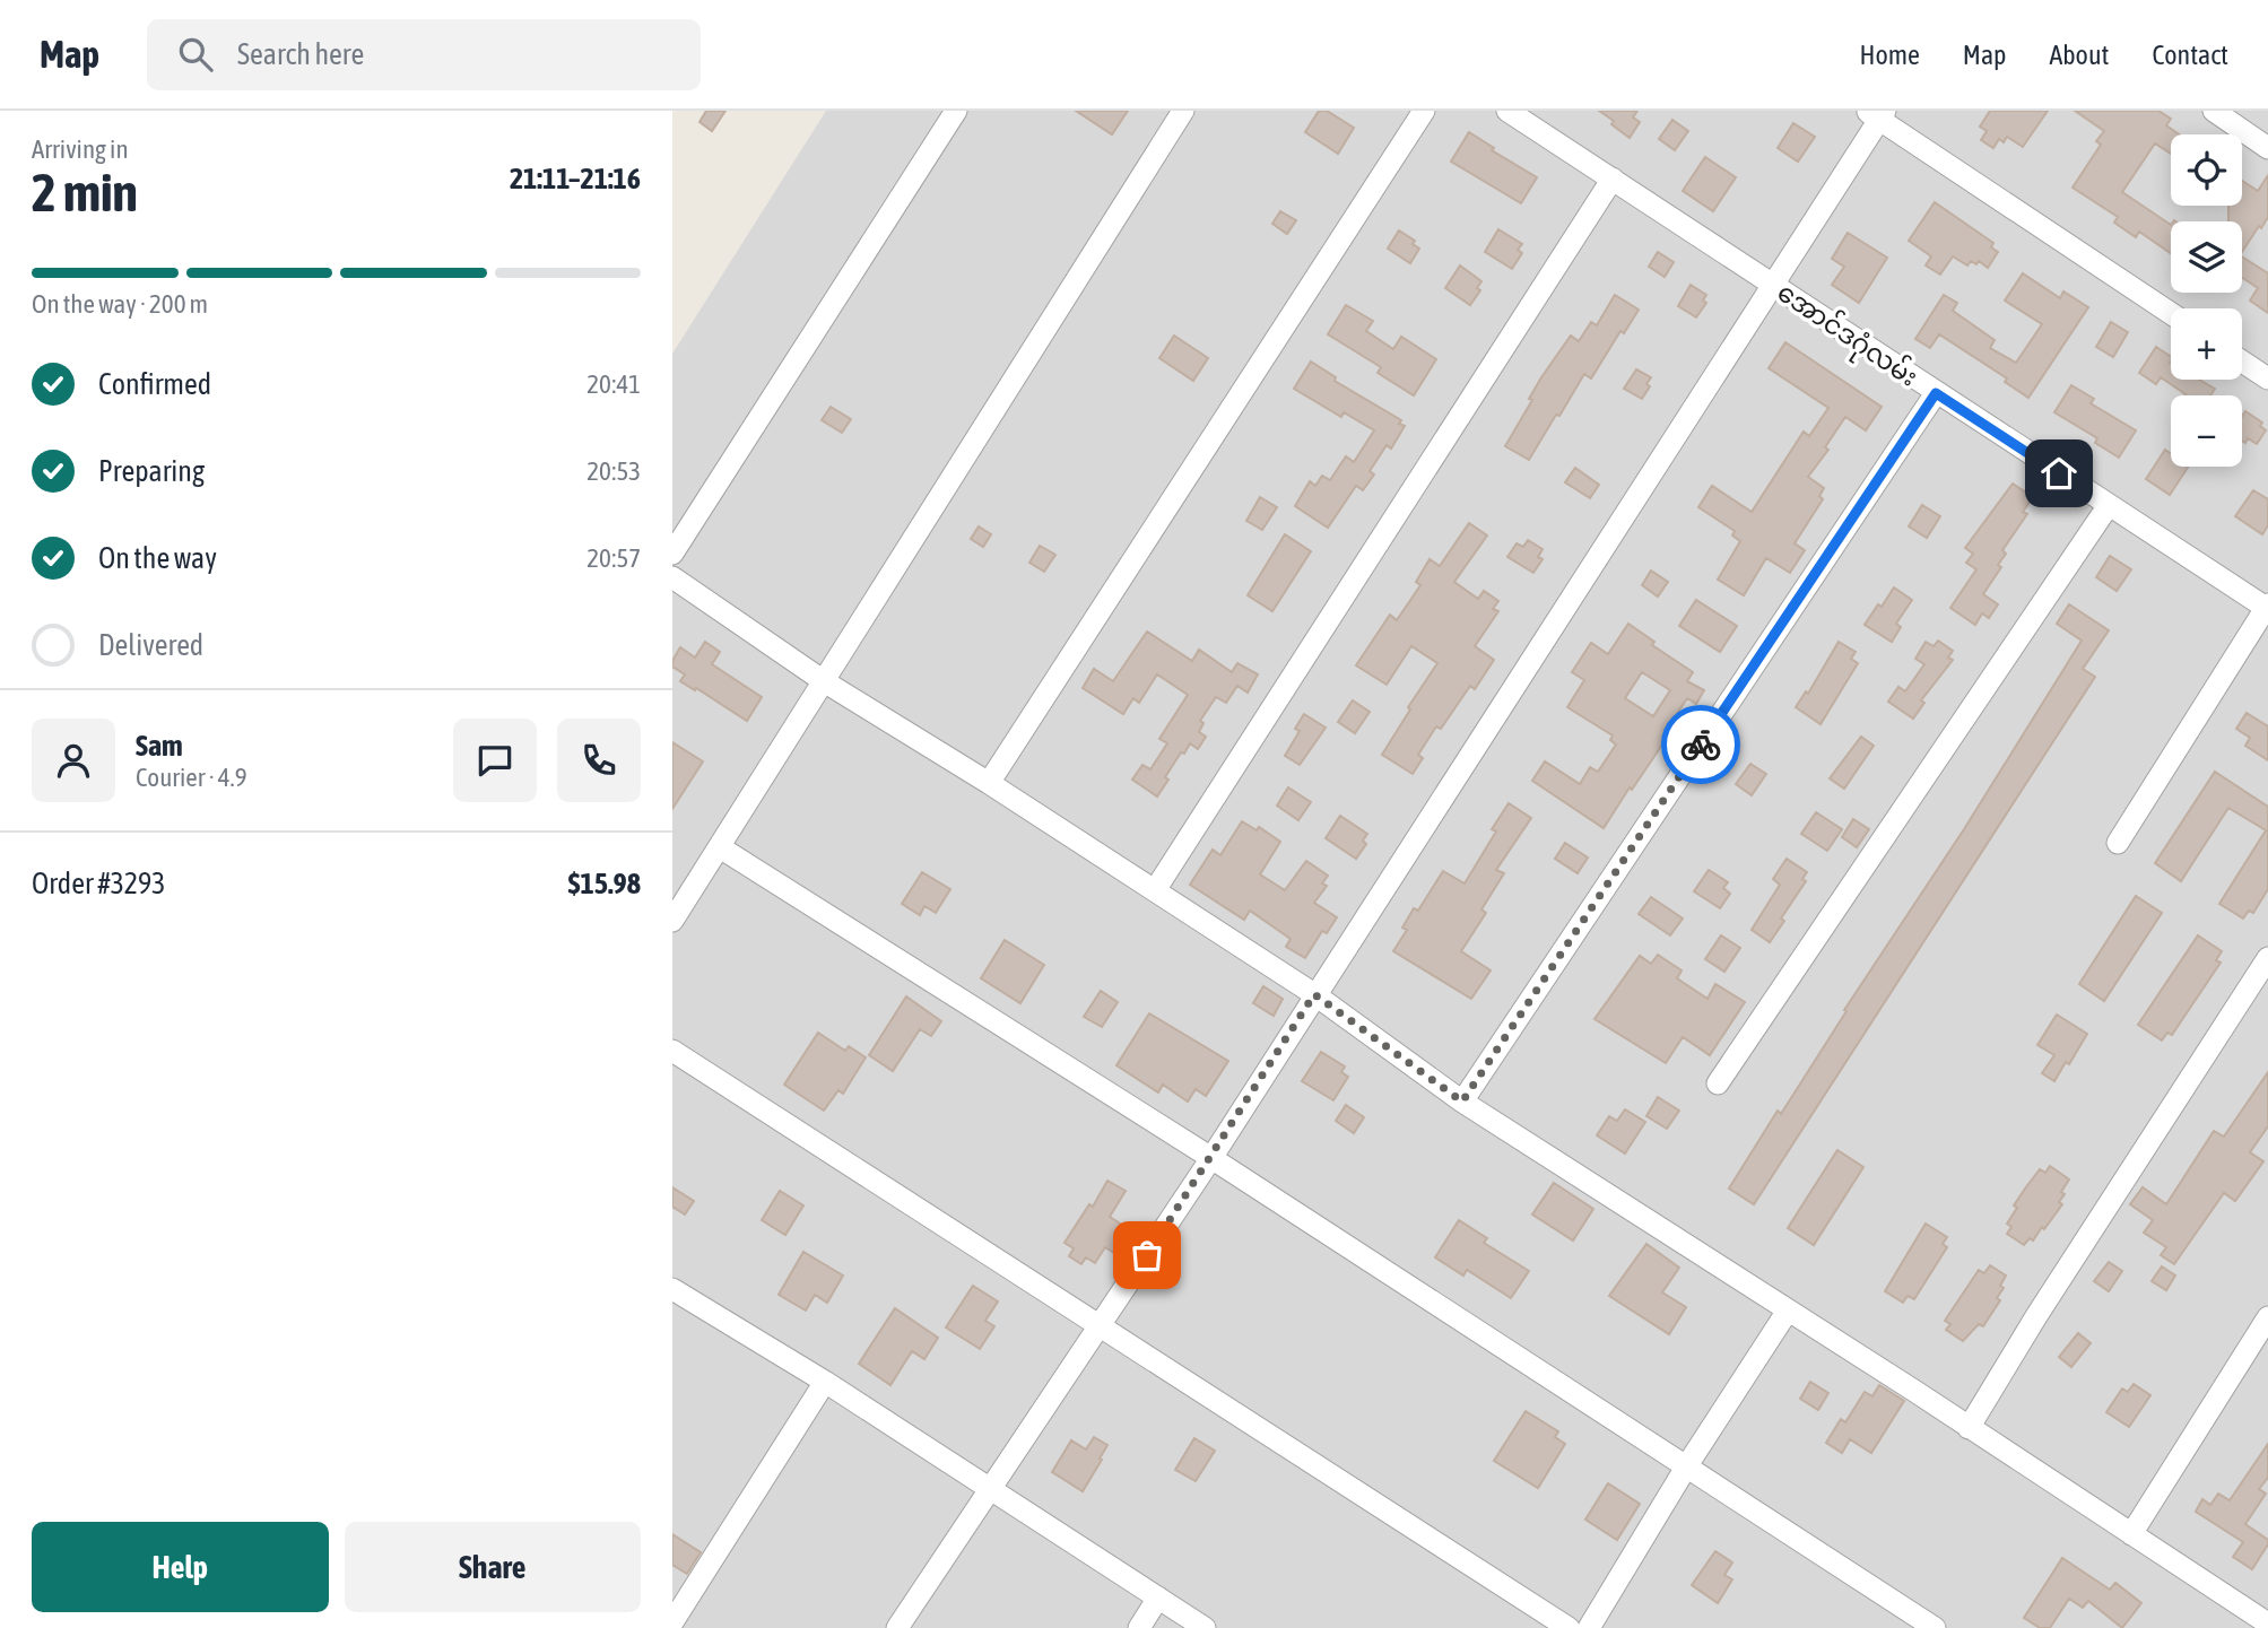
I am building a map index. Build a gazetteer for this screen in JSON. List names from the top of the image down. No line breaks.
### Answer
{"streets":{"street":["အောင်ဒဂုံလမ်း"]},"page":{"header":"Map","search":"Search here","nav":["Home","Map","About","Contact"],"heading":["2 min","Arriving in","21:11–21:16"],"panel":["Sam","Courier · 4.9","Order #3293","$15.98"],"map_buttons":["+","−"],"bar":"On the way · 200 m","list":[["Confirmed","20:41"],["Preparing","20:53"],["On the way","20:57"],"Delivered"],"buttons":["Help","Share"]}}
